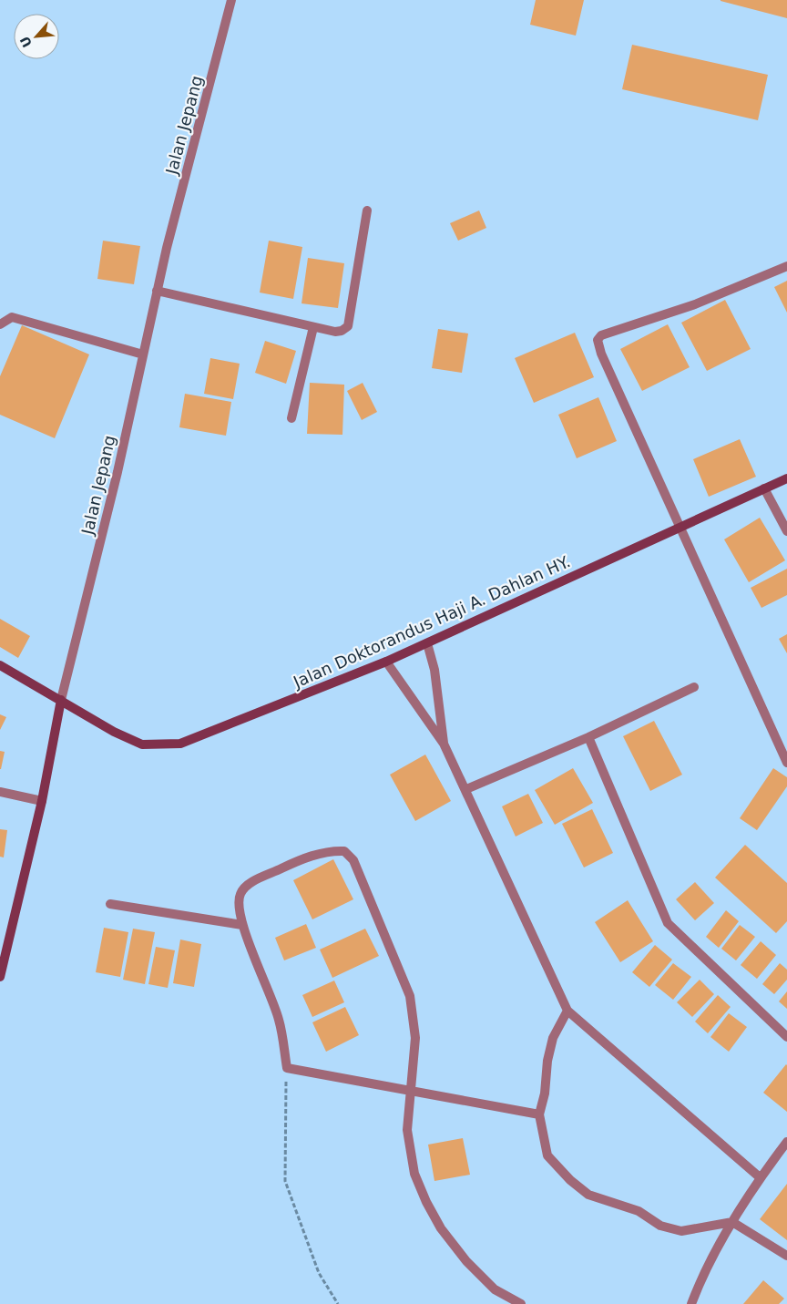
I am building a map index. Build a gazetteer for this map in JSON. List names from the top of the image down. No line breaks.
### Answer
{"streets":{"street":["Jalan Jepang","Jalan Doktorandus Haji A. Dahlan HY."]},"crossings":[["Jalan Jepang","Jalan Doktorandus Haji A. Dahlan HY."]],"north":"bottom left"}
